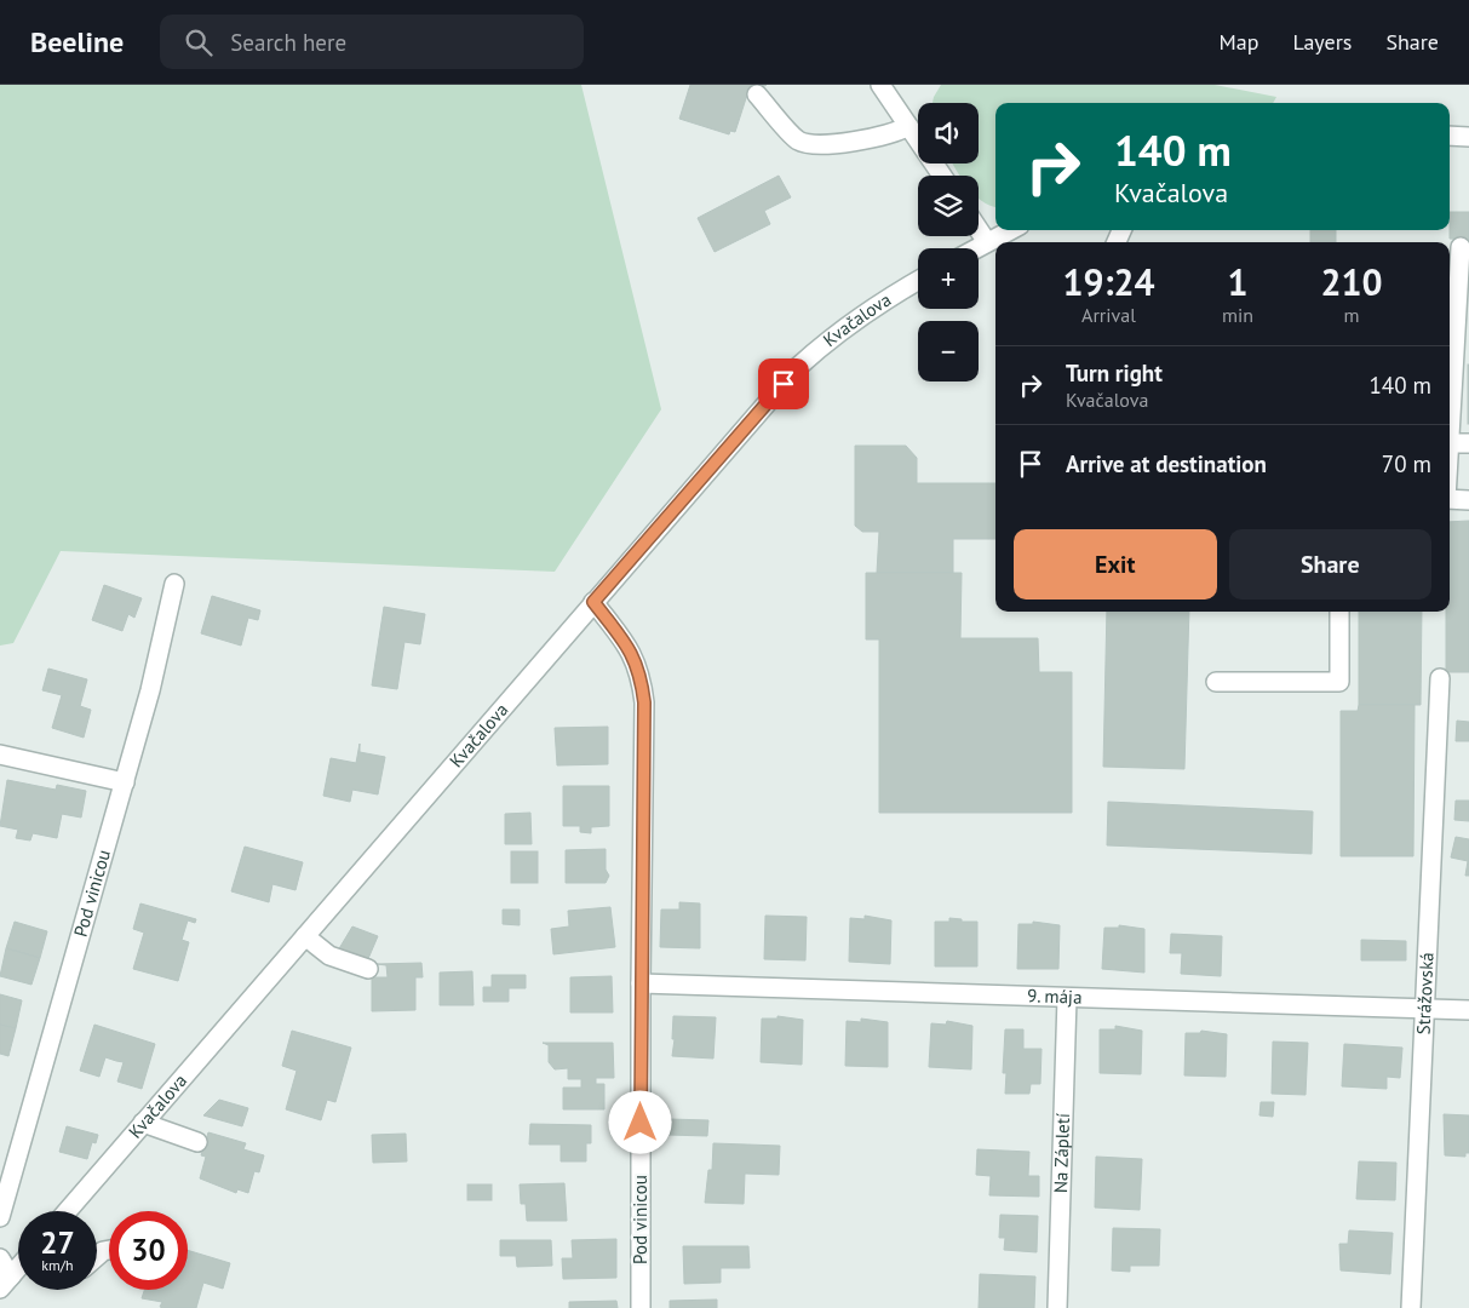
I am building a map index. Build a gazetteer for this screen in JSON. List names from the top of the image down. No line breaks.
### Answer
{"streets":{"street":["Kvačalova","Pod vinicou","Strážovská","9. mája","Na Zápletí"]},"crossings":[["Kvačalova","Pod vinicou"],["Pod vinicou","9. mája"],["Strážovská","9. mája"],["9. mája","Na Zápletí"]],"page":{"header":"Beeline","search":"Search here","nav":["Map","Layers","Share"],"map_buttons":["+","−"],"turn":["140 m","Kvačalova"],"eta":["19:24","Arrival","1","min","210","m"],"list":[{"name":"Turn right","note":"Kvačalova","value":"140 m"},{"name":"Arrive at destination","value":"70 m"}],"buttons":["Exit","Share"],"speed":"27 km/h","limit":"30"}}
